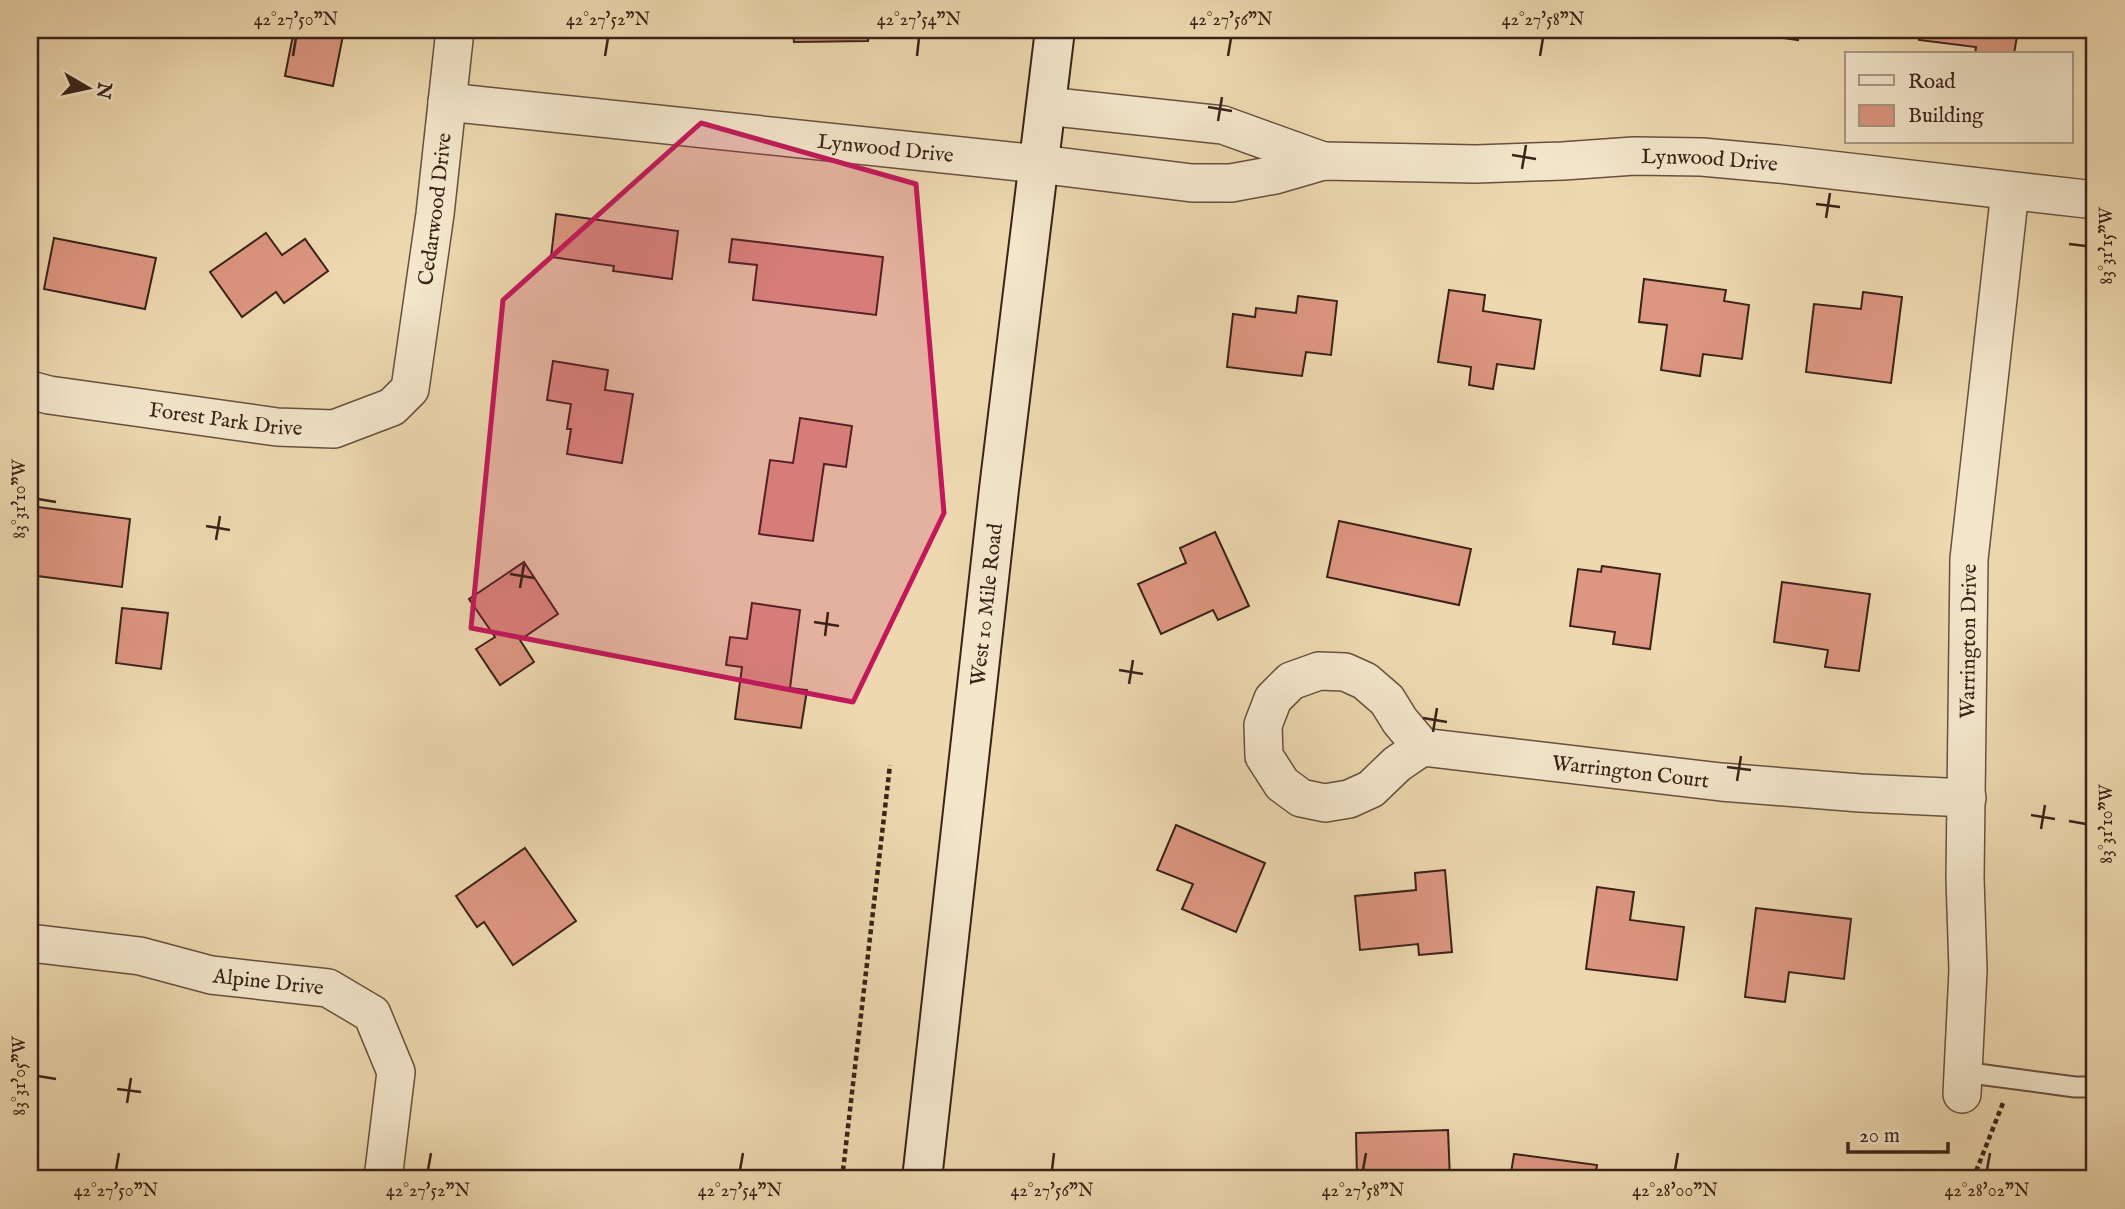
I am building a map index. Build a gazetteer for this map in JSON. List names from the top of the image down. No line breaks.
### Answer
{"streets":{"main road":["West 10 Mile Road"],"street":["Lynwood Drive","Cedarwood Drive","Forest Park Drive","Warrington Drive","Warrington Court","Alpine Drive"]},"crossings":[["Lynwood Drive","Cedarwood Drive"],["Lynwood Drive","West 10 Mile Road"],["Lynwood Drive","Warrington Drive"],["Cedarwood Drive","Forest Park Drive"],["Warrington Drive","Warrington Court"]],"legend":["Road","Building"],"scale_bar":"20 m","north":"right","coordinates":["42°27'50\"N","42°27'52\"N","42°27'54\"N","42°27'56\"N","42°27'58\"N","83°31'15\"W","83°31'10\"W","83°31'05\"W","42°28'00\"N","42°28'02\"N"]}
